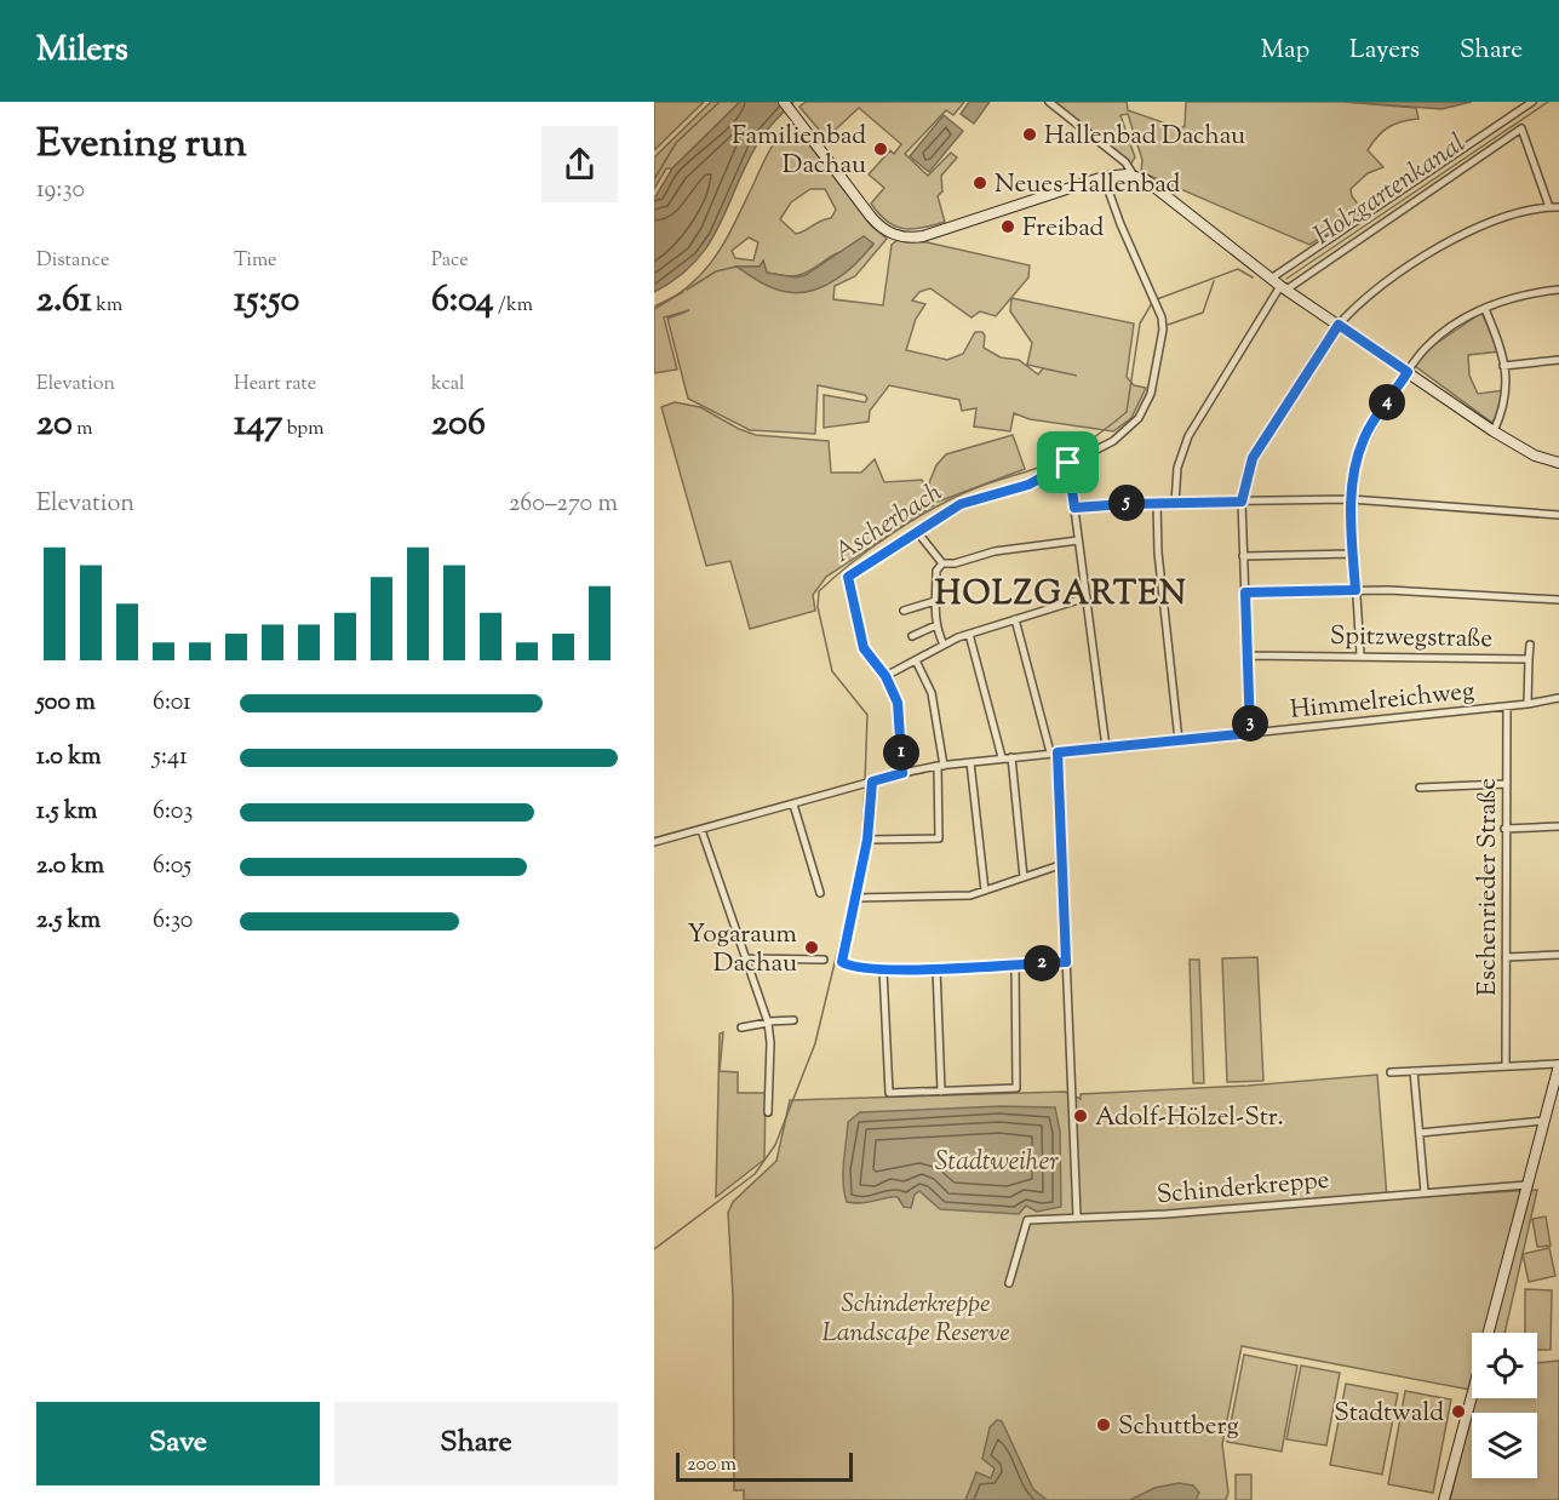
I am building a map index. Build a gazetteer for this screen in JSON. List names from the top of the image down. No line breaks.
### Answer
{"streets":{"street":["Spitzwegstraße","Himmelreichweg","Eschenrieder Straße","Schinderkreppe"]},"crossings":[["Spitzwegstraße","Himmelreichweg"],["Himmelreichweg","Eschenrieder Straße"]],"districts":["HOLZGARTEN"],"water":["Holzgartenkanal","Ascherbach","Stadtweiher"],"parks":["Schinderkreppe Landscape Reserve"],"places":["Hallenbad Dachau","Familienbad Dachau","Neues Hallenbad","Freibad","Yogaraum Dachau","Adolf-Hölzel-Str.","Stadtwald","Schuttberg"],"scale_bar":"200 m","page":{"header":"Milers","nav":["Map","Layers","Share"],"heading":["Evening run","19:30"],"stats":[["Distance","2.61 km"],["Time","15:50"],["Pace","6:04 /km"],["Elevation","20 m"],["Heart rate","147 bpm"],["kcal","206"]],"pins":["4","5","3","1","2"],"chart":["Elevation","260–270 m"],"list":[{"name":"500 m","note":"6:01"},{"name":"1.0 km","note":"5:41"},{"name":"1.5 km","note":"6:03"},{"name":"2.0 km","note":"6:05"},{"name":"2.5 km","note":"6:30"}],"buttons":["Save","Share"],"scale":"200 m"}}
